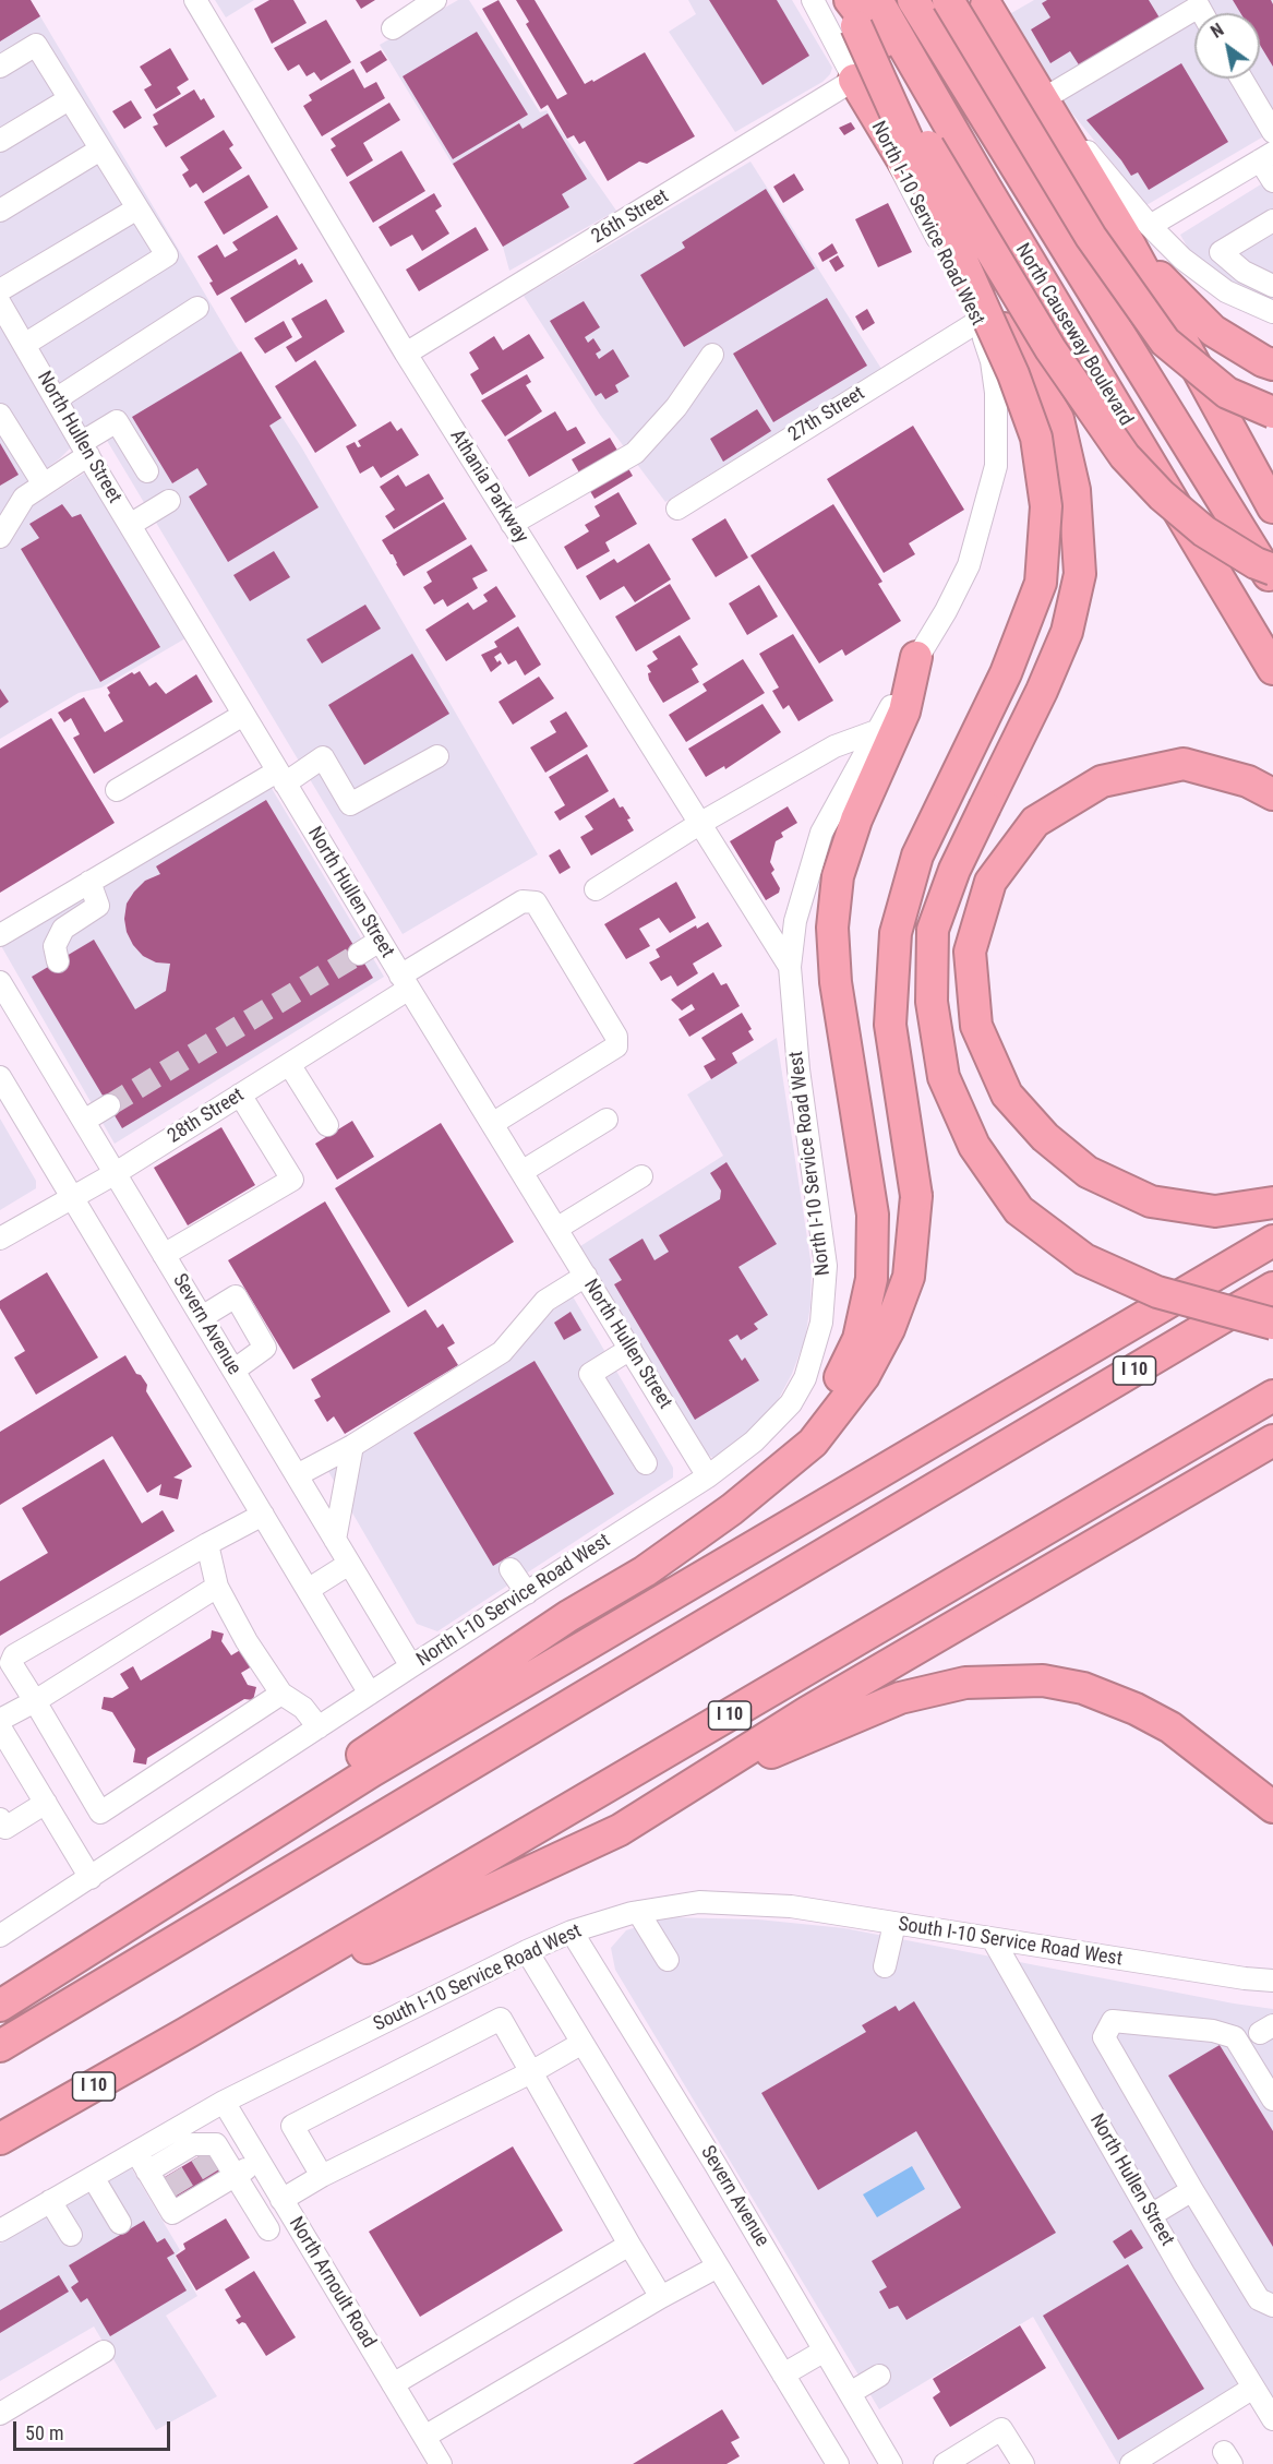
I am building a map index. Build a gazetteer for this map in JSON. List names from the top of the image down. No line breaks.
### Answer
{"streets":{"highway":["North Causeway Boulevard","I 10"],"street":["26th Street","North I-10 Service Road West","27th Street","North Hullen Street","Athania Parkway","28th Street","Severn Avenue","South I-10 Service Road West","North Arnoult Road"]},"crossings":[["26th Street","North I-10 Service Road West"],["26th Street","Athania Parkway"],["North I-10 Service Road West","27th Street"],["North I-10 Service Road West","North Hullen Street"],["North I-10 Service Road West","Athania Parkway"],["North I-10 Service Road West","Severn Avenue"],["North Hullen Street","28th Street"],["North Hullen Street","South I-10 Service Road West"],["28th Street","Severn Avenue"],["Severn Avenue","South I-10 Service Road West"],["South I-10 Service Road West","North Arnoult Road"]],"scale_bar":"50 m","north":"top left"}
